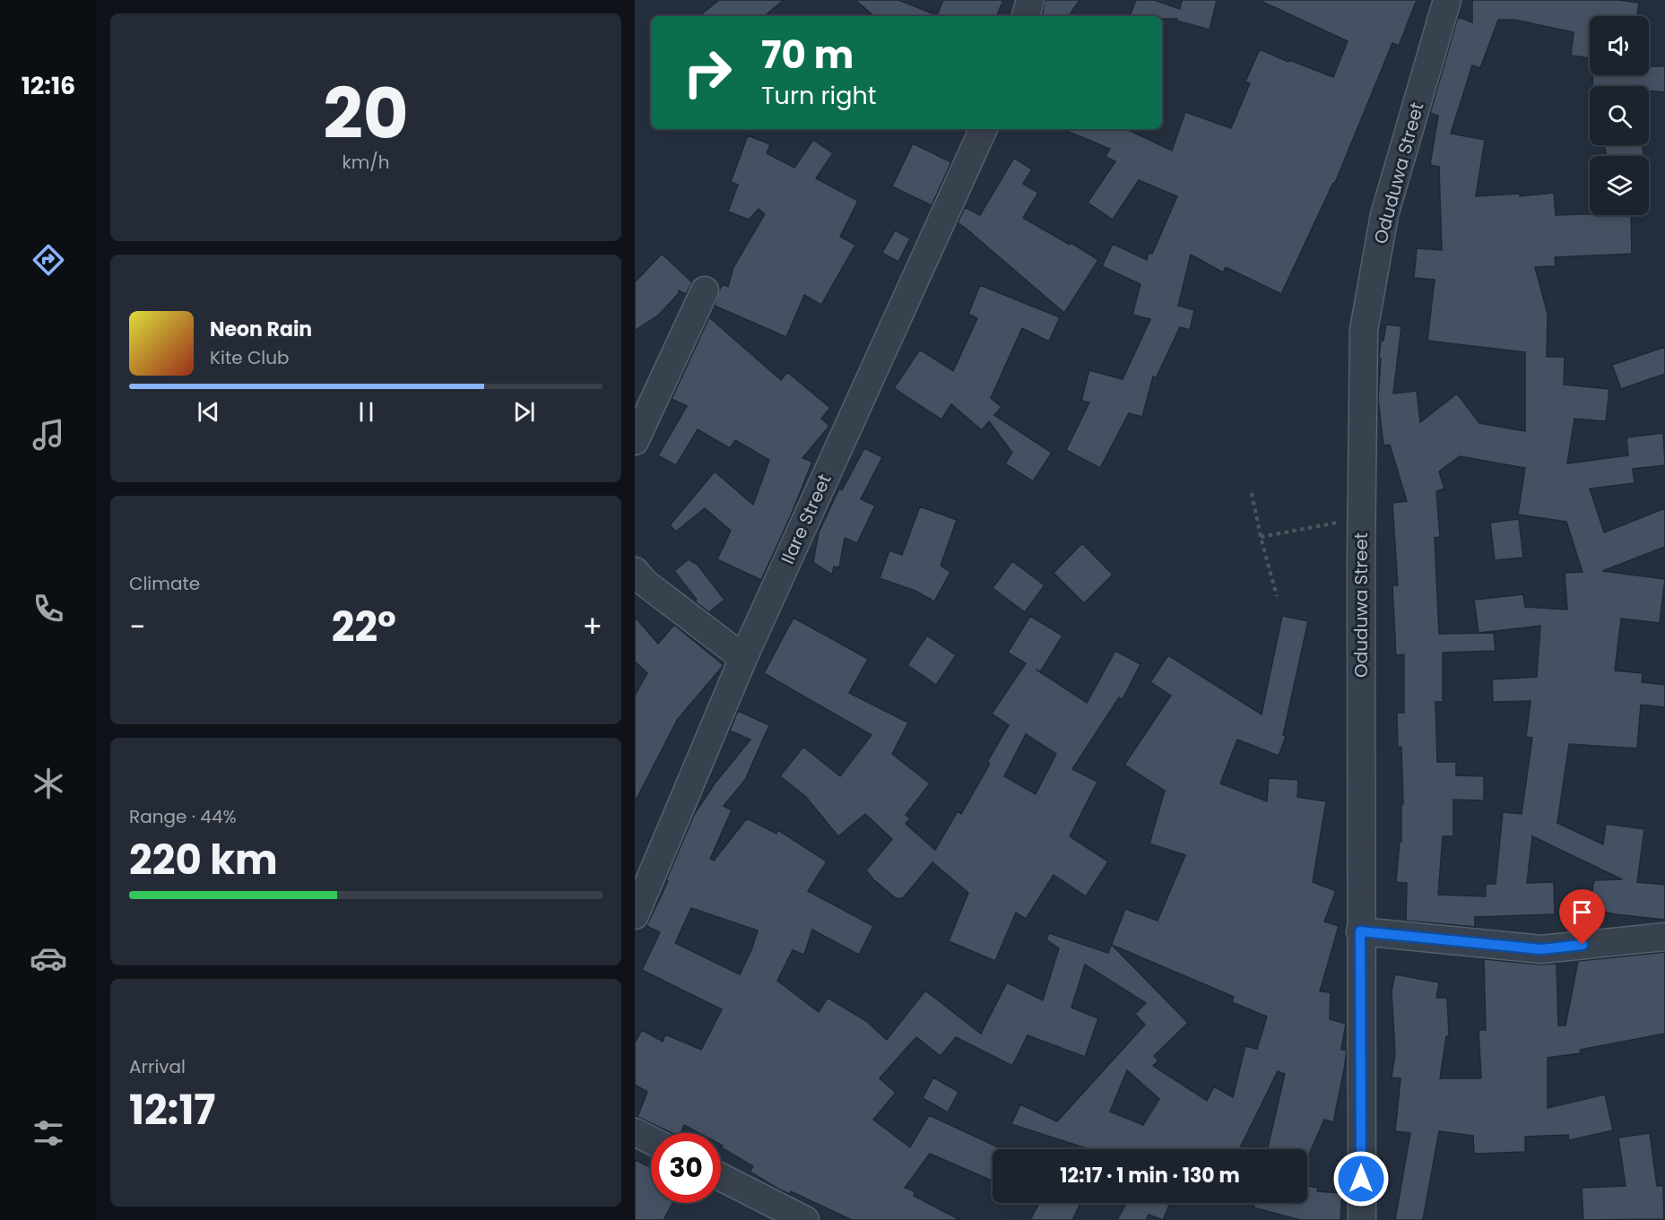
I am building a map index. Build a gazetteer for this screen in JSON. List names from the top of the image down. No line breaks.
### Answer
{"streets":{"street":["Oduduwa Street","Ilare Street"]},"page":{"tabs":"12:16","tile":[["20","km/h"],"Climate",["Range · 44%","220 km"],["Arrival","12:17"]],"turn":["70 m","Turn right"],"song":["Neon Rain","Kite Club"],"heat":["−","22°","+"],"limit":"30","trip":"12:17 · 1 min · 130 m"}}
